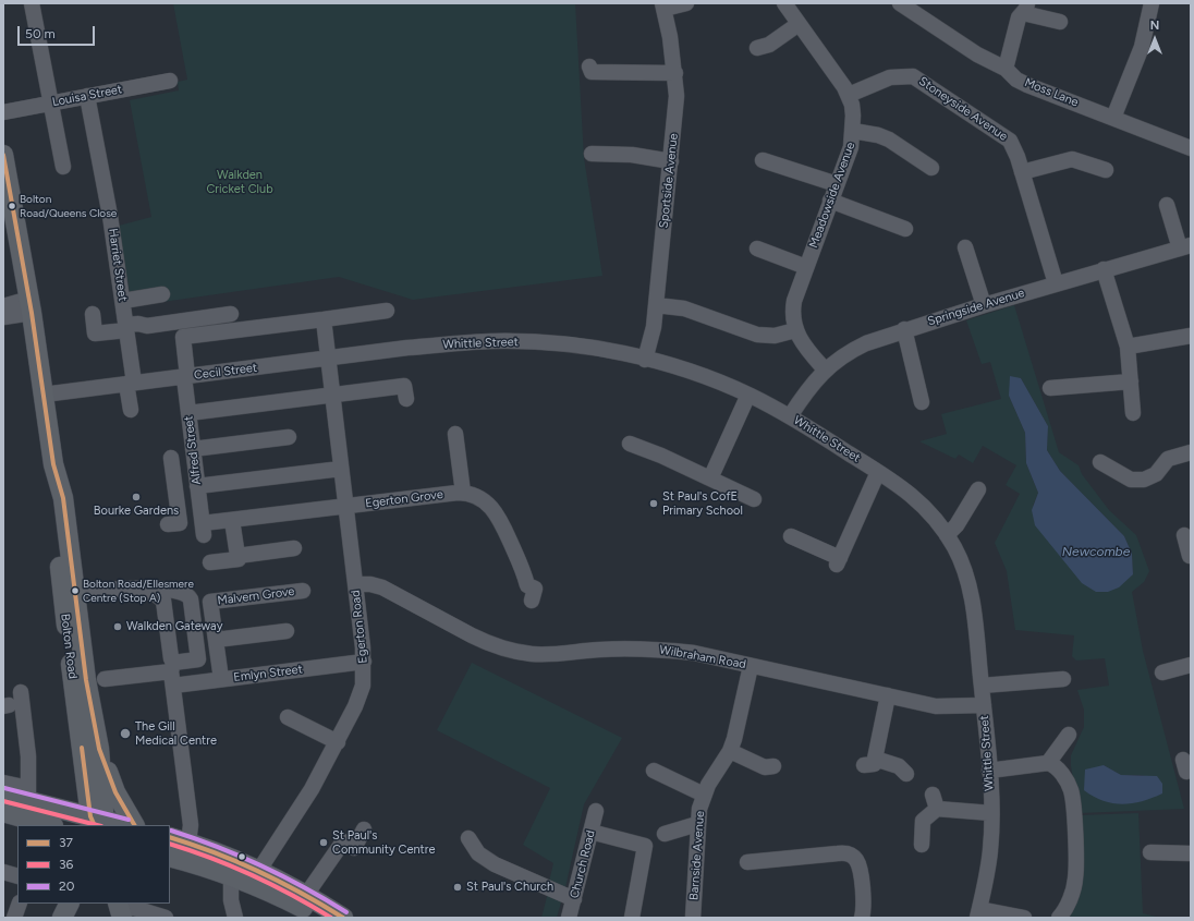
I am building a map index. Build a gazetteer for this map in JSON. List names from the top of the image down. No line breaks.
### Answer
{"streets":{"main road":["Bolton Road"],"street":["Moss Lane","Louisa Street","Stoneyside Avenue","Sportside Avenue","Meadowside Avenue","Harriet Street","Springside Avenue","Whittle Street","Cecil Street","Alfred Street","Egerton Grove","Malvern Grove","Egerton Road","Wilbraham Road","Emlyn Street","Barnside Avenue","Church Road"]},"crossings":[["Louisa Street","Harriet Street"],["Stoneyside Avenue","Meadowside Avenue"],["Stoneyside Avenue","Springside Avenue"],["Sportside Avenue","Whittle Street"],["Meadowside Avenue","Springside Avenue"],["Harriet Street","Cecil Street"],["Springside Avenue","Whittle Street"],["Whittle Street","Cecil Street"],["Whittle Street","Wilbraham Road"],["Cecil Street","Alfred Street"],["Cecil Street","Egerton Road"],["Cecil Street","Bolton Road"],["Alfred Street","Egerton Grove"],["Alfred Street","Egerton Road"],["Egerton Grove","Egerton Road"],["Malvern Grove","Emlyn Street"],["Egerton Road","Wilbraham Road"],["Egerton Road","Emlyn Street"],["Wilbraham Road","Barnside Avenue"]],"water":["Newcombe"],"parks":["Walkden Cricket Club"],"places":["Bolton Road/Queens Close","Bourke Gardens","St Paul's CofE Primary School","Bolton Road/Ellesmere Centre (Stop A)","Walkden Gateway","The Gill Medical Centre","St Paul's Community Centre","St Paul's Church"],"lines":["transit line 37","transit line 20","transit line 36"],"legend":["37","36","20"],"scale_bar":"50 m","north":"top"}
